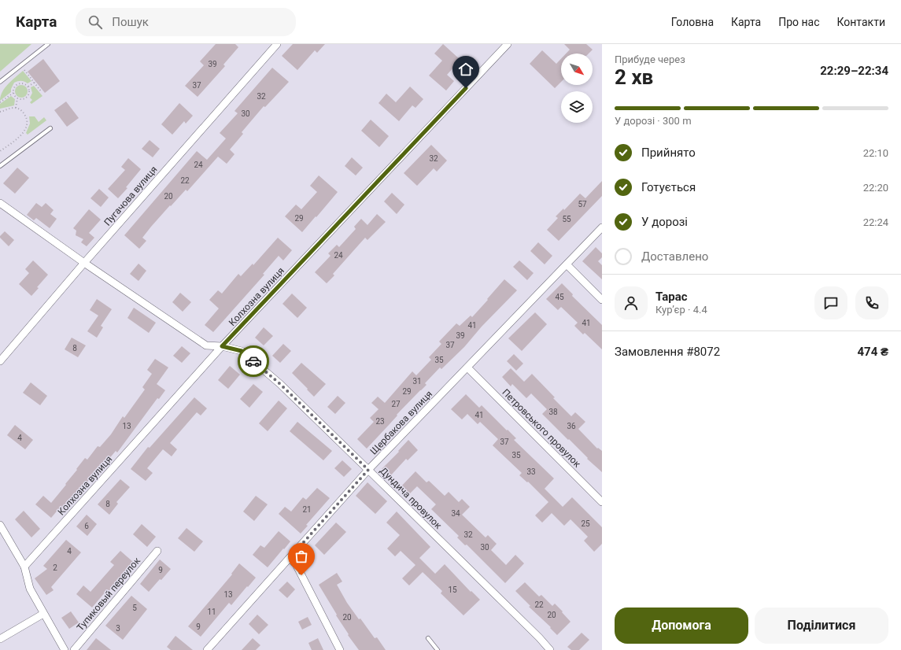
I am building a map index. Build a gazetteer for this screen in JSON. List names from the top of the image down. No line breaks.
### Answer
{"streets":{"street":["Пугачова вулиця","Колхозна вулиця","Щербакова вулиця","Петровського провулок","Дундича провулок","Тупиковый переулок"]},"crossings":[["Пугачова вулиця","Дундича провулок"],["Колхозна вулиця","Дундича провулок"],["Щербакова вулиця","Петровського провулок"],["Щербакова вулиця","Дундича провулок"]],"house_numbers":["39","37","32","30","32","24","22","20","57","29","55","24","45","41","41","39","37","8","35","31","29","27","38","41","23","13","36","4","37","35","33","8","21","34","25","6","32","30","4","2","9","15","13","22","5","11","20","20","9","3"],"north":"bottom right","page":{"header":"Карта","search":"Пошук","nav":["Головна","Карта","Про нас","Контакти"],"heading":["2 хв","Прибуде через","22:29–22:34"],"panel":["Тарас","Кур’єр · 4.4","Замовлення #8072","474 ₴"],"bar":"У дорозі · 300 m","list":[["Прийнято","22:10"],["Готується","22:20"],["У дорозі","22:24"],"Доставлено"],"buttons":["Допомога","Поділитися"]}}
